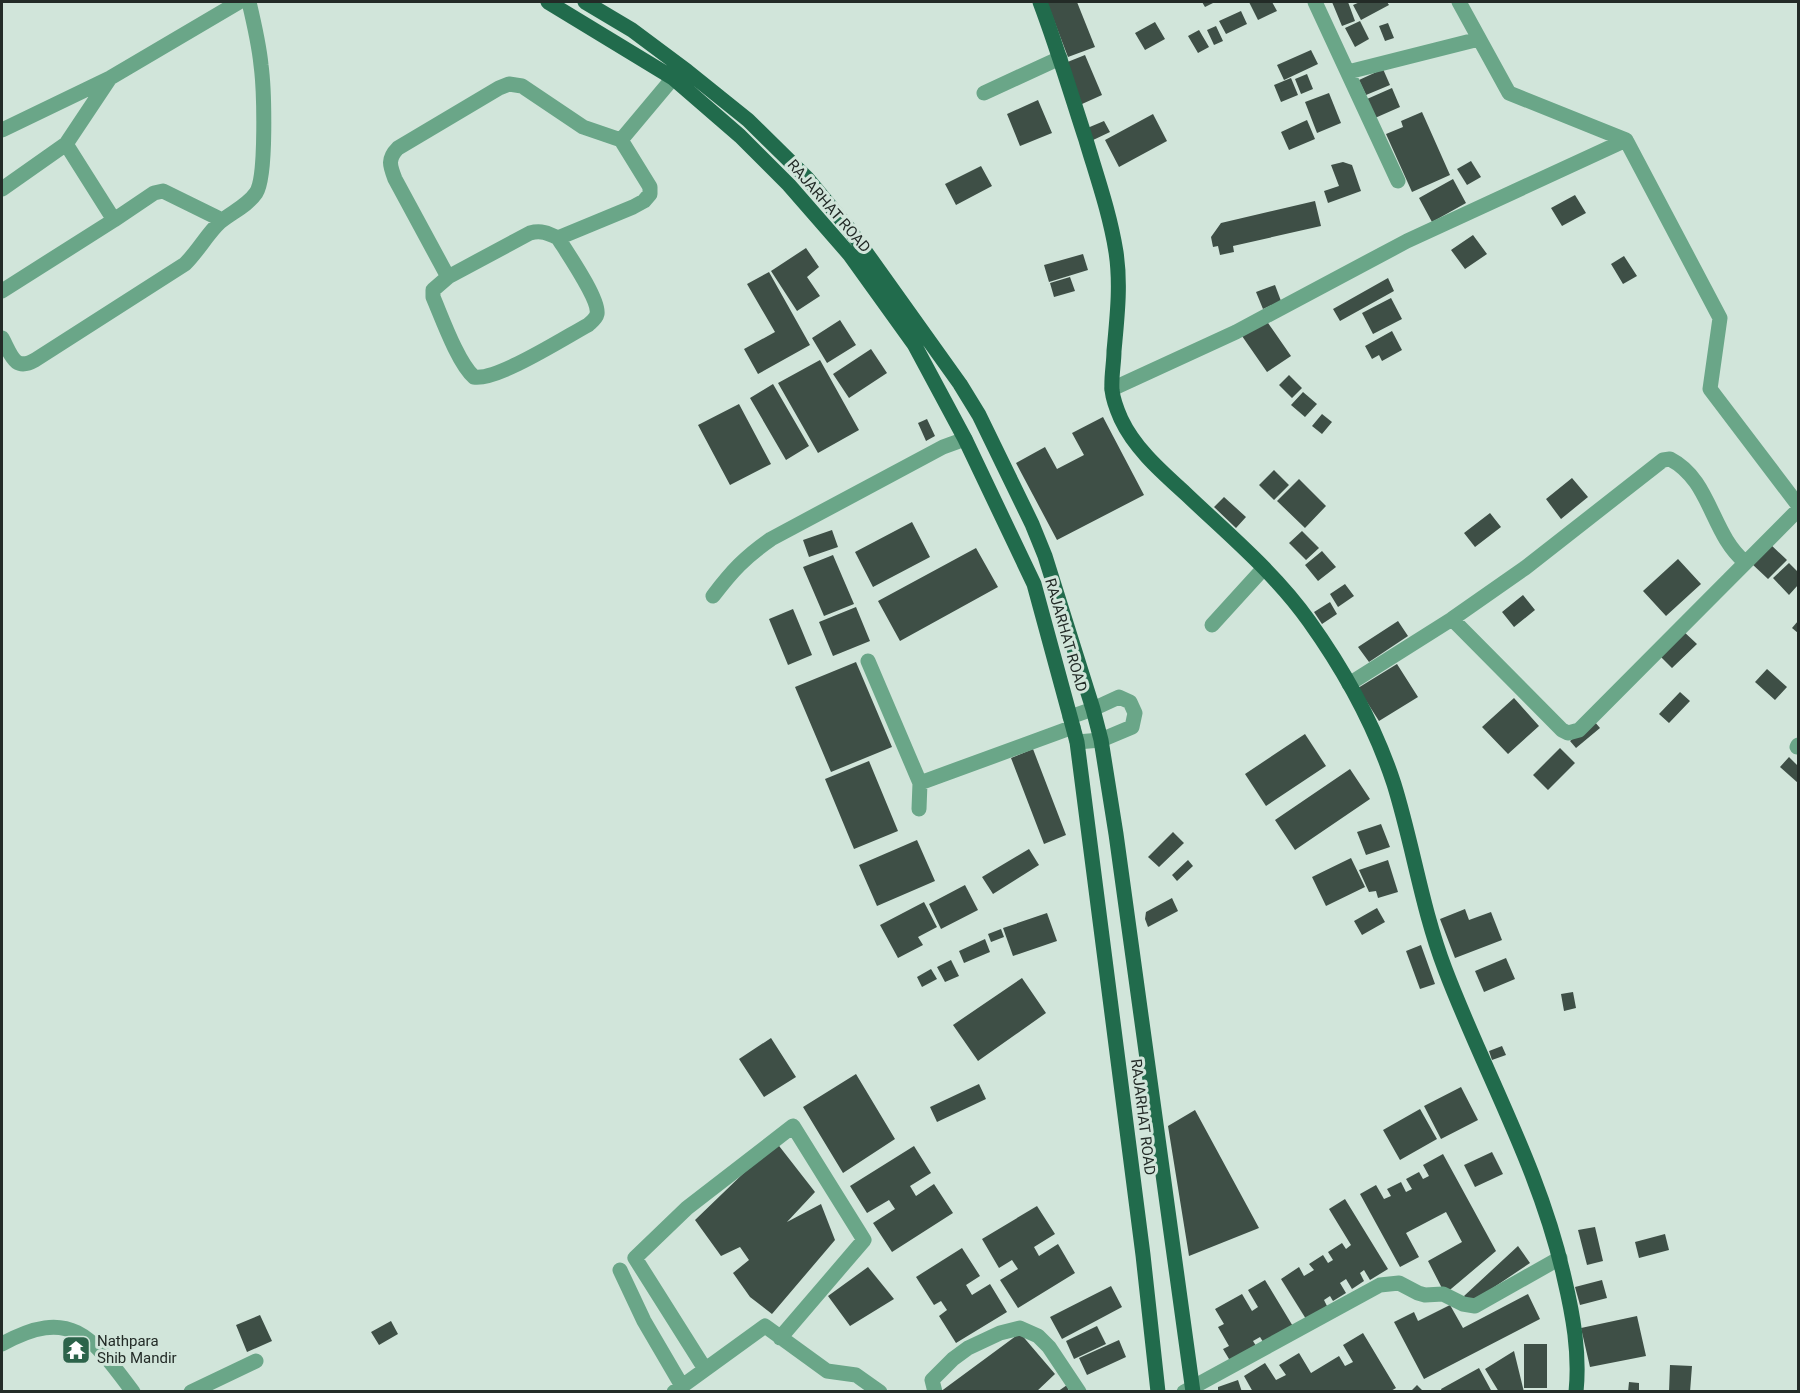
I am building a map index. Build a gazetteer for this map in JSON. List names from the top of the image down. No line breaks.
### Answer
{"streets":{"main road":["RAJARHAT ROAD"]},"places":{"temple":["Nathpara Shib Mandir"]}}
